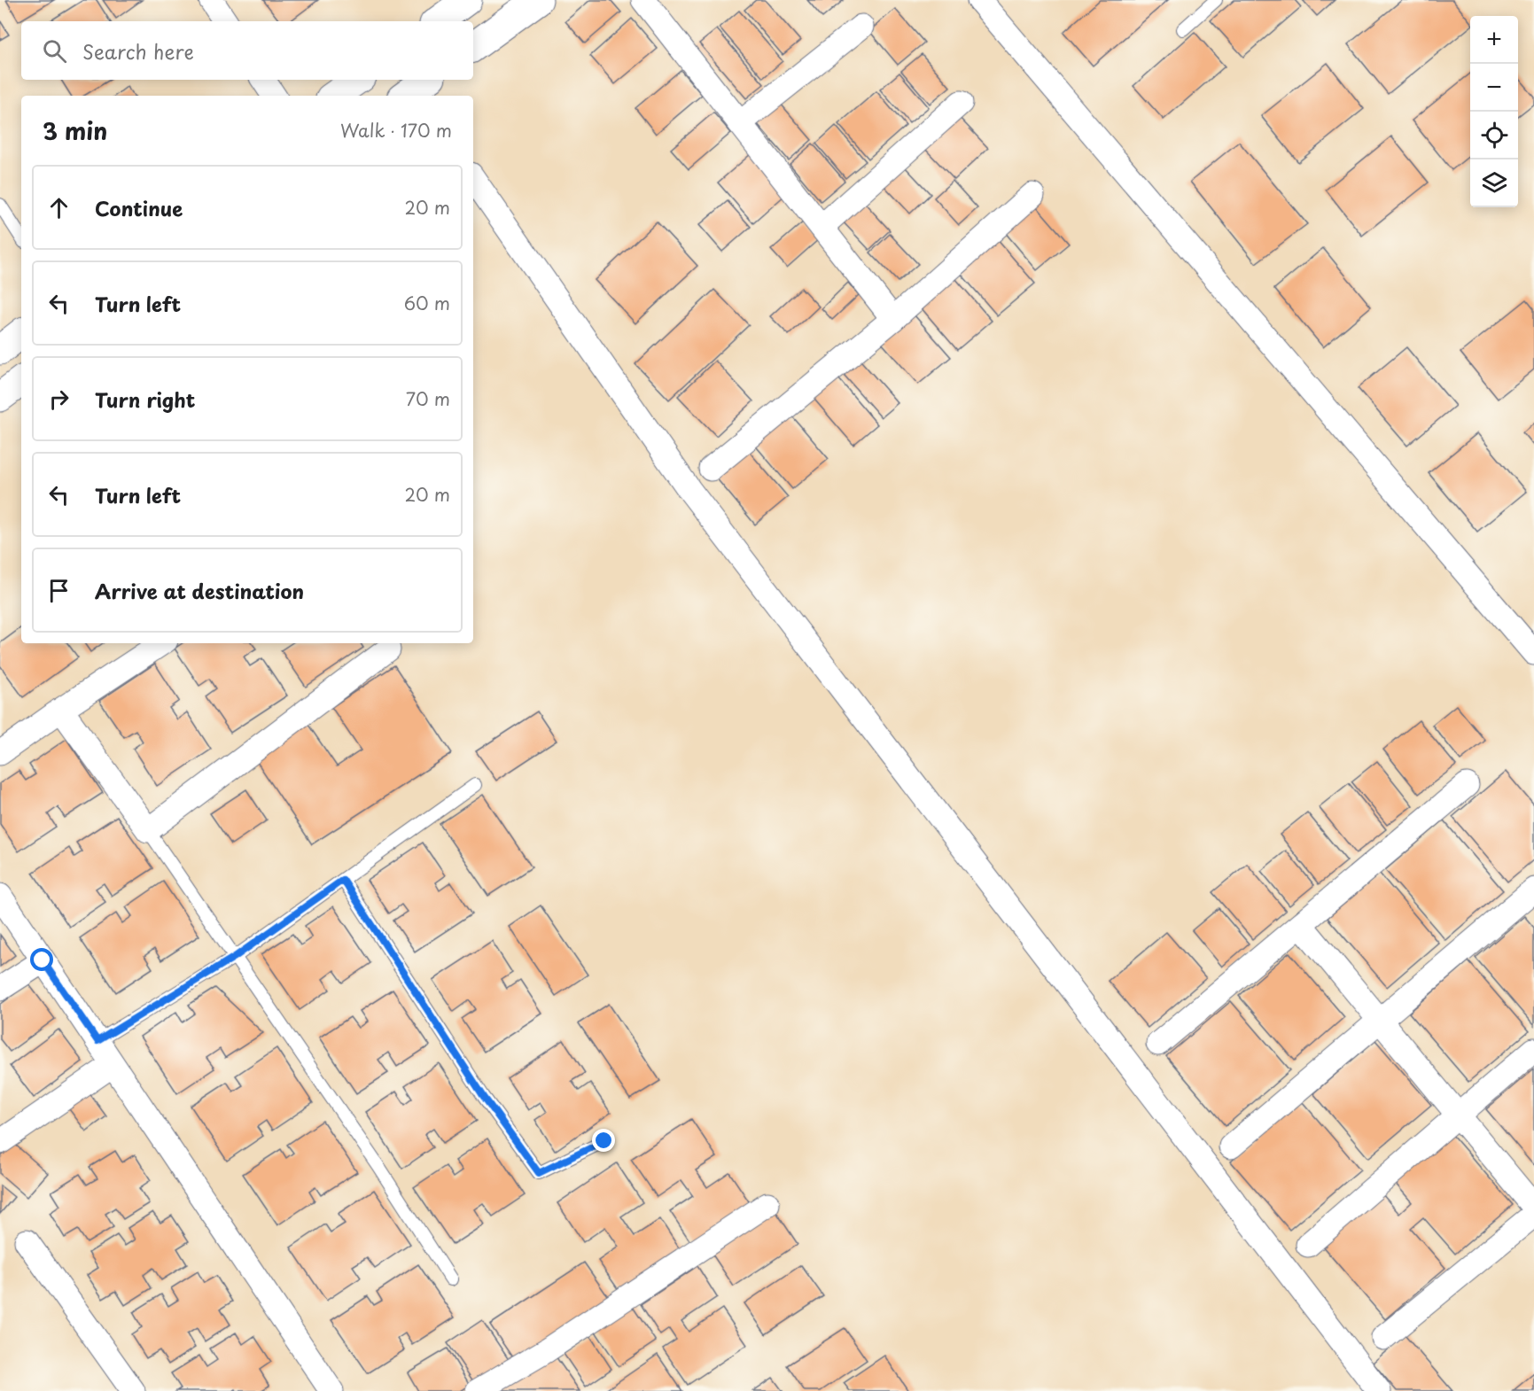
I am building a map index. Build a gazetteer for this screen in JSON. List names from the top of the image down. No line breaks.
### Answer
{"page":{"map_buttons":["+","−"],"search":"Search here","heading":["3 min","Walk · 170 m"],"list":[["Continue","20 m"],["Turn left","60 m"],["Turn right","70 m"],["Turn left","20 m"],"Arrive at destination"]}}
